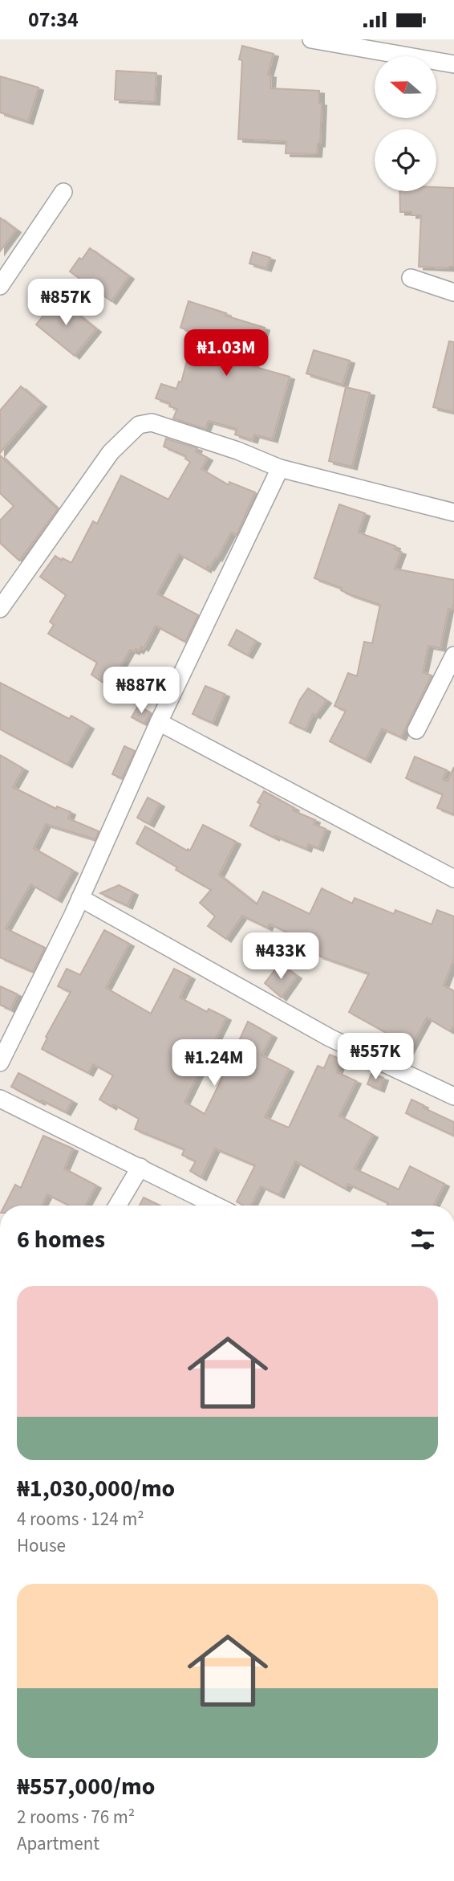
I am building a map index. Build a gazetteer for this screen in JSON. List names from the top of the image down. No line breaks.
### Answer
{"north":"left","page":{"status":"07:34","price":["₦857K","₦1.03M","₦887K","₦433K","₦557K","₦1.24M"],"heading":"6 homes","list":[{"name":"₦1,030,000/mo","note":"4 rooms · 124 m² · House"},{"name":"₦557,000/mo","note":"2 rooms · 76 m² · Apartment"}]}}
